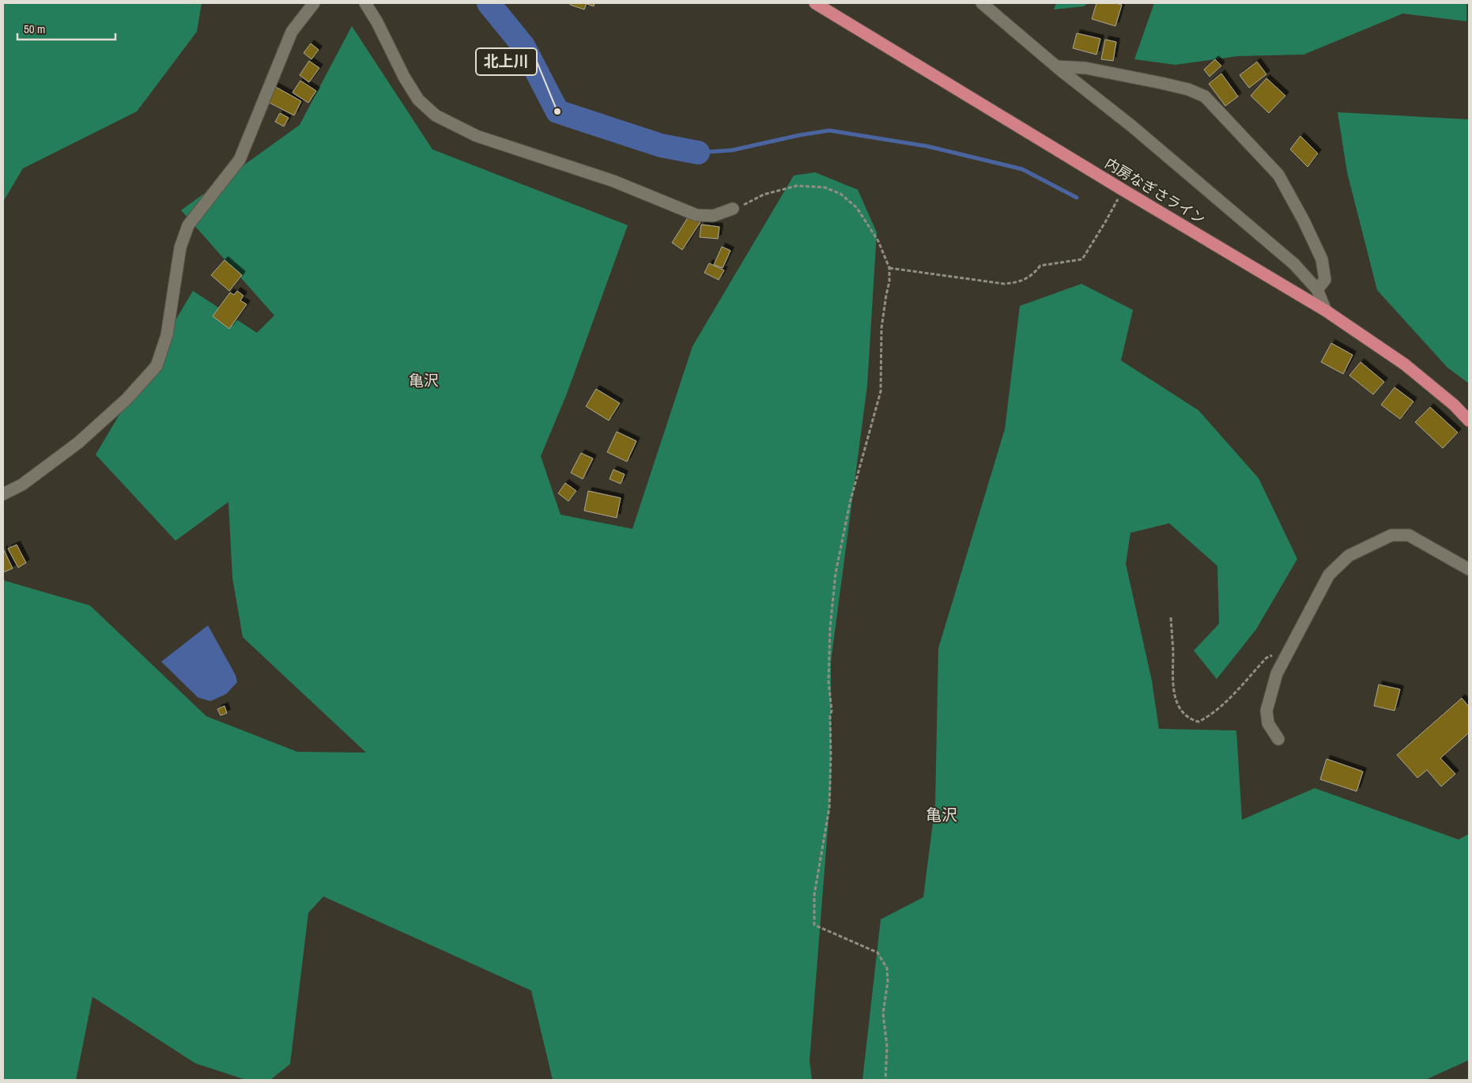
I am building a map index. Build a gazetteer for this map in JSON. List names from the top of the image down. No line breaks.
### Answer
{"streets":{"highway":["内房なぎさライン"]},"districts":["亀沢","亀沢"],"places":["北上川"],"scale_bar":"50 m"}
